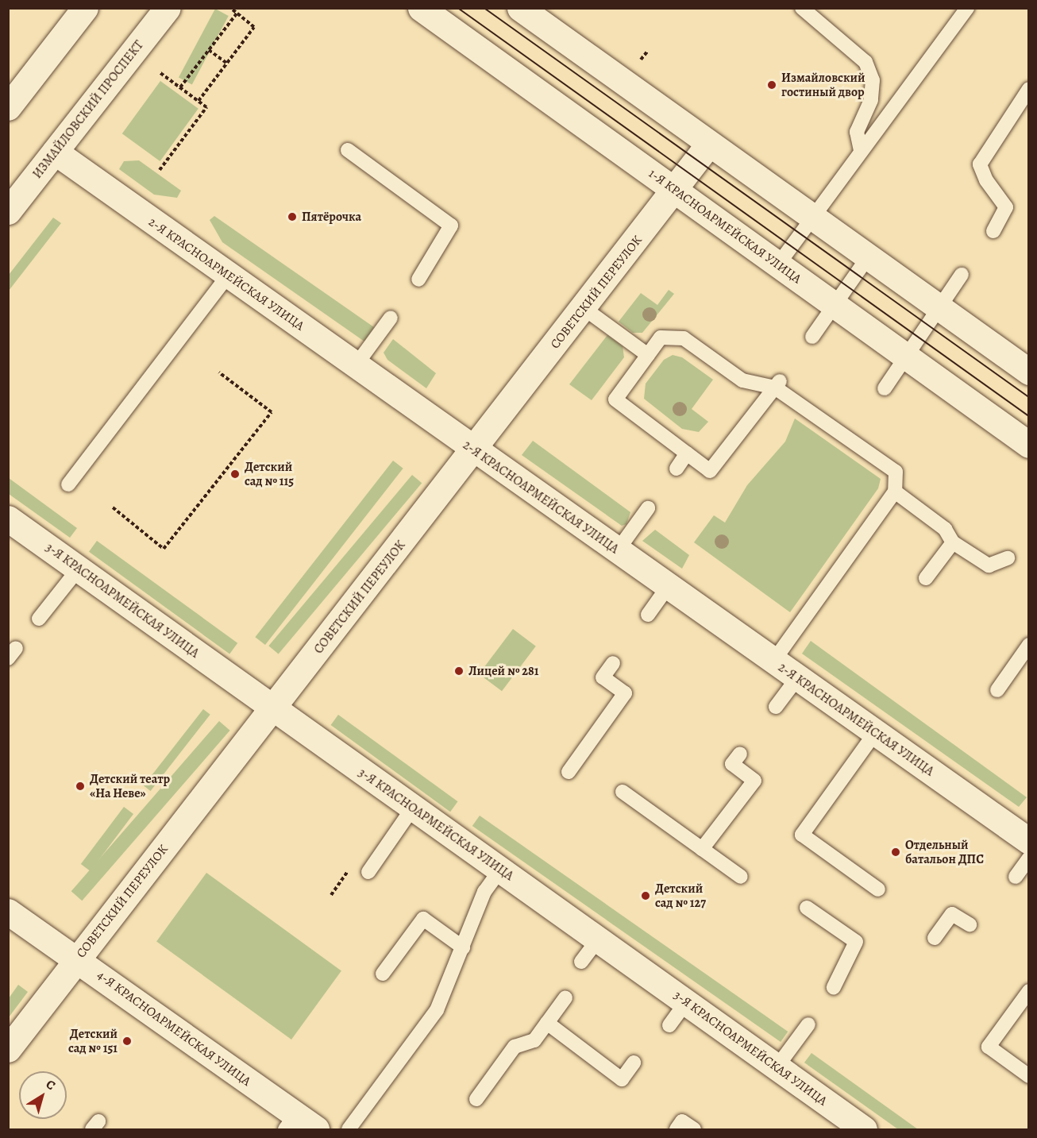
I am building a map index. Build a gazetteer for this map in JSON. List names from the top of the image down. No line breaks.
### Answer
{"streets":{"street":["ИЗМАЙЛОВСКИЙ ПРОСПЕКТ","1-Я КРАСНОАРМЕЙСКАЯ УЛИЦА","2-Я КРАСНОАРМЕЙСКАЯ УЛИЦА","СОВЕТСКИЙ ПЕРЕУЛОК","3-Я КРАСНОАРМЕЙСКАЯ УЛИЦА","4-Я КРАСНОАРМЕЙСКАЯ УЛИЦА"]},"crossings":[["ИЗМАЙЛОВСКИЙ ПРОСПЕКТ","2-Я КРАСНОАРМЕЙСКАЯ УЛИЦА"],["1-Я КРАСНОАРМЕЙСКАЯ УЛИЦА","СОВЕТСКИЙ ПЕРЕУЛОК"],["2-Я КРАСНОАРМЕЙСКАЯ УЛИЦА","СОВЕТСКИЙ ПЕРЕУЛОК"],["СОВЕТСКИЙ ПЕРЕУЛОК","3-Я КРАСНОАРМЕЙСКАЯ УЛИЦА"],["СОВЕТСКИЙ ПЕРЕУЛОК","4-Я КРАСНОАРМЕЙСКАЯ УЛИЦА"]],"places":["Измайловский гостиный двор","Пятёрочка","Детский сад № 115","Лицей № 281","Детский театр «На Неве»","Отдельный батальон ДПС","Детский сад № 127","Детский сад № 151"],"north":"top right"}
